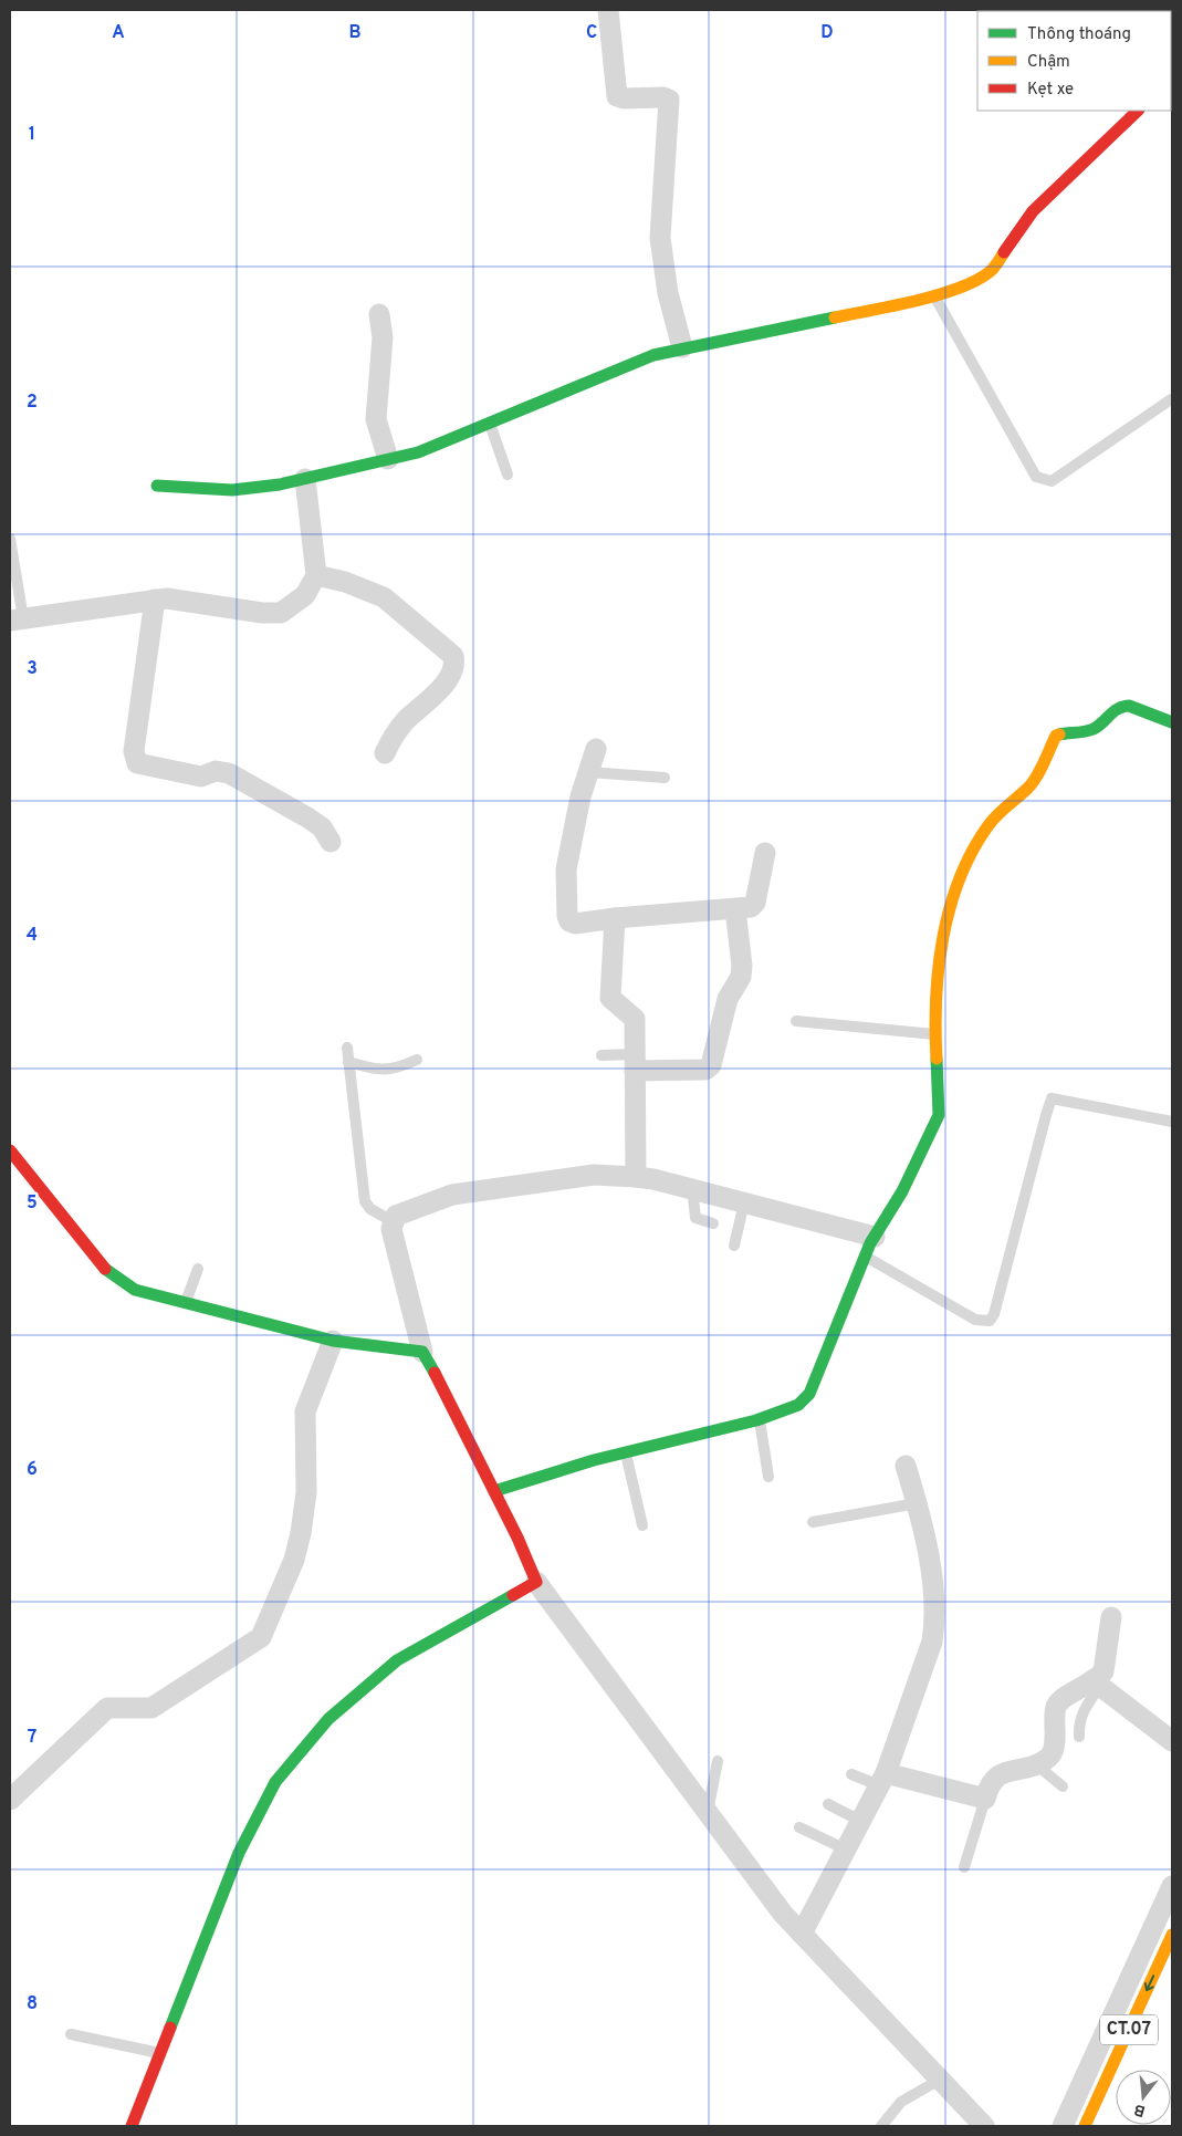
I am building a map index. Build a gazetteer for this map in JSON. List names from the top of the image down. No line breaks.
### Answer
{"streets":{"main road":["CT.07"]},"legend":["Thông thoáng","Chậm","Kẹt xe"],"north":"bottom","grid":{"columns":["A","B","C","D"],"rows":["1","2","3","4","5","6","7","8"]}}
